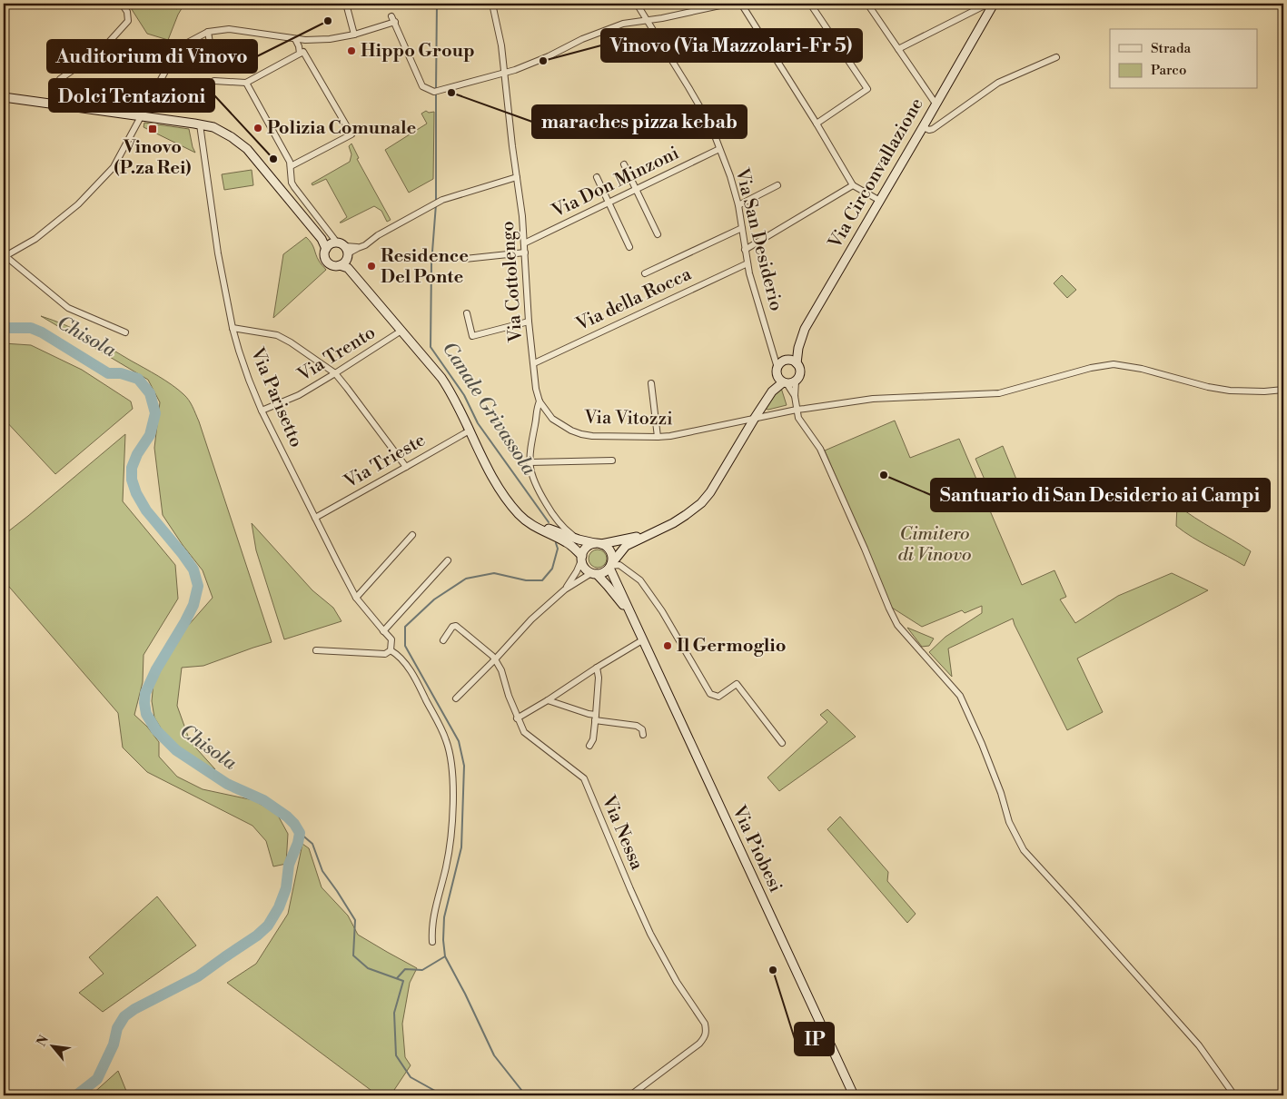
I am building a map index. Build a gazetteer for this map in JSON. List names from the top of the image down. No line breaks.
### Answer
{"streets":{"street":["Via Circonvallazione","Via Don Minzoni","Via San Desiderio","Via Cottolengo","Via della Rocca","Via Trento","Via Parisetto","Via Vitozzi","Via Trieste","Via Nessa","Via Piobesi"]},"crossings":[["Via Circonvallazione","Via San Desiderio"],["Via Don Minzoni","Via San Desiderio"],["Via Don Minzoni","Via Cottolengo"],["Via San Desiderio","Via della Rocca"],["Via Cottolengo","Via della Rocca"],["Via Cottolengo","Via Vitozzi"],["Via Trento","Via Parisetto"],["Via Parisetto","Via Trieste"]],"water":["Chisola","Canale Grivassola"],"parks":["Cimitero di Vinovo"],"places":{"other":["Auditorium di Vinovo","Hippo Group","Vinovo (Via Mazzolari-Fr 5)","maraches pizza kebab","Polizia Comunale","Dolci Tentazioni","Residence Del Ponte","Santuario di San Desiderio ai Campi","Il Germoglio","IP"],"transit":["Vinovo (P.za Rei)"]},"legend":["Strada","Parco"],"north":"top left"}
